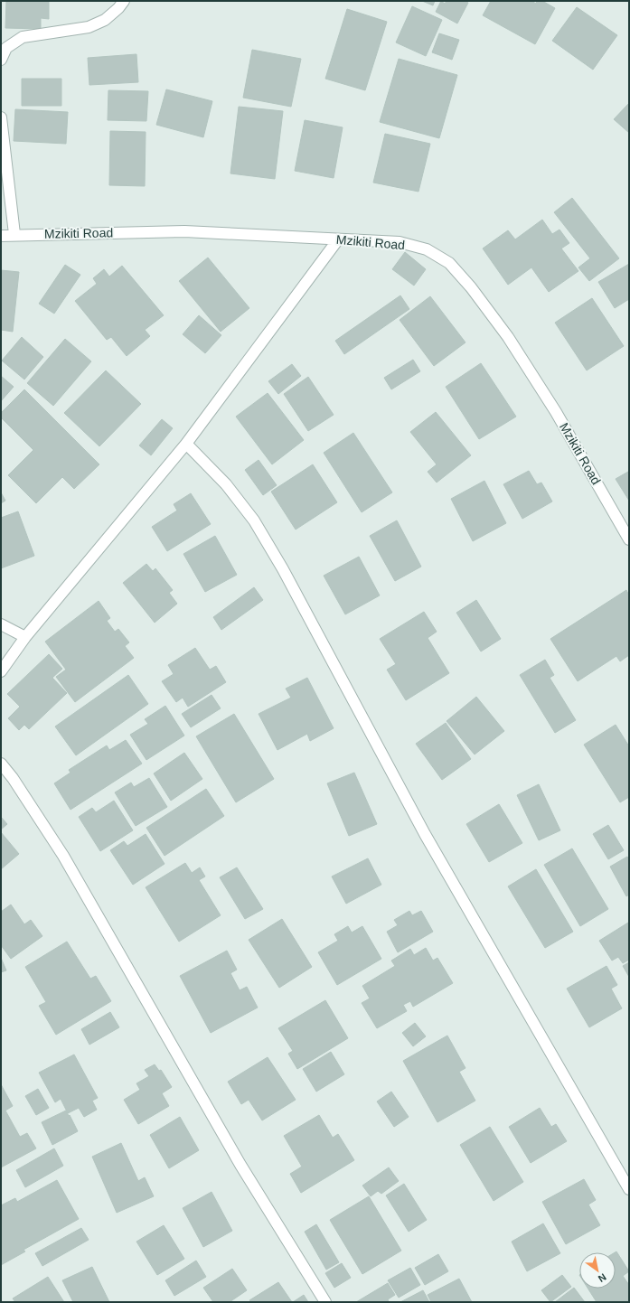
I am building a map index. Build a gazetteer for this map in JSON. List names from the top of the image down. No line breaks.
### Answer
{"streets":{"street":["Mzikiti Road"]},"north":"bottom right"}
